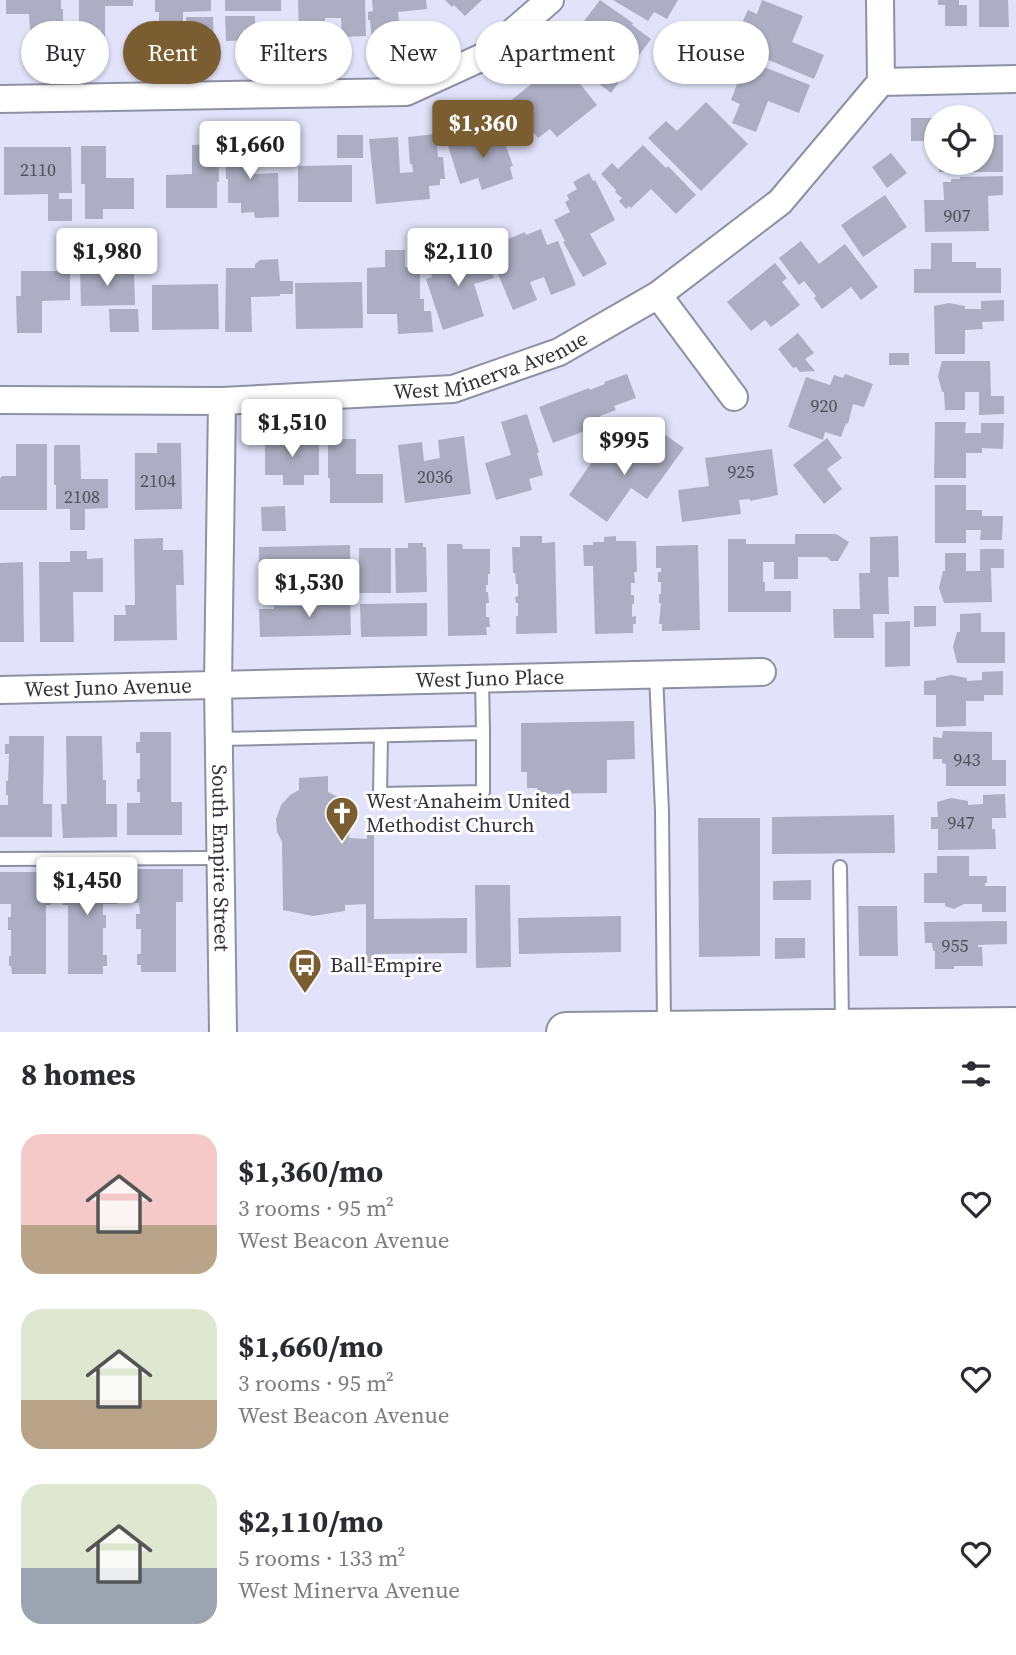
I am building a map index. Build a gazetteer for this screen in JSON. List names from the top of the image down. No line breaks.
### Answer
{"streets":{"street":["West Minerva Avenue","West Juno Place","West Juno Avenue","South Empire Street"]},"crossings":[["West Minerva Avenue","South Empire Street"],["West Juno Place","West Juno Avenue"],["West Juno Place","South Empire Street"],["West Juno Avenue","South Empire Street"]],"places":{"church":["West Anaheim United Methodist Church"],"bus stop":["Ball-Empire"]},"house_numbers":["2110","907","920","925","2036","2104","2108","943","947","955"],"page":{"chip":["Buy","Rent","Filters","New","Apartment","House"],"price":["$1,360","$1,660","$1,980","$2,110","$1,510","$995","$1,530","$1,450"],"heading":"8 homes","list":[{"name":"$1,360/mo","note":"3 rooms · 95 m² · West Beacon Avenue"},{"name":"$1,660/mo","note":"3 rooms · 95 m² · West Beacon Avenue"},{"name":"$2,110/mo","note":"5 rooms · 133 m² · West Minerva Avenue"}]}}
